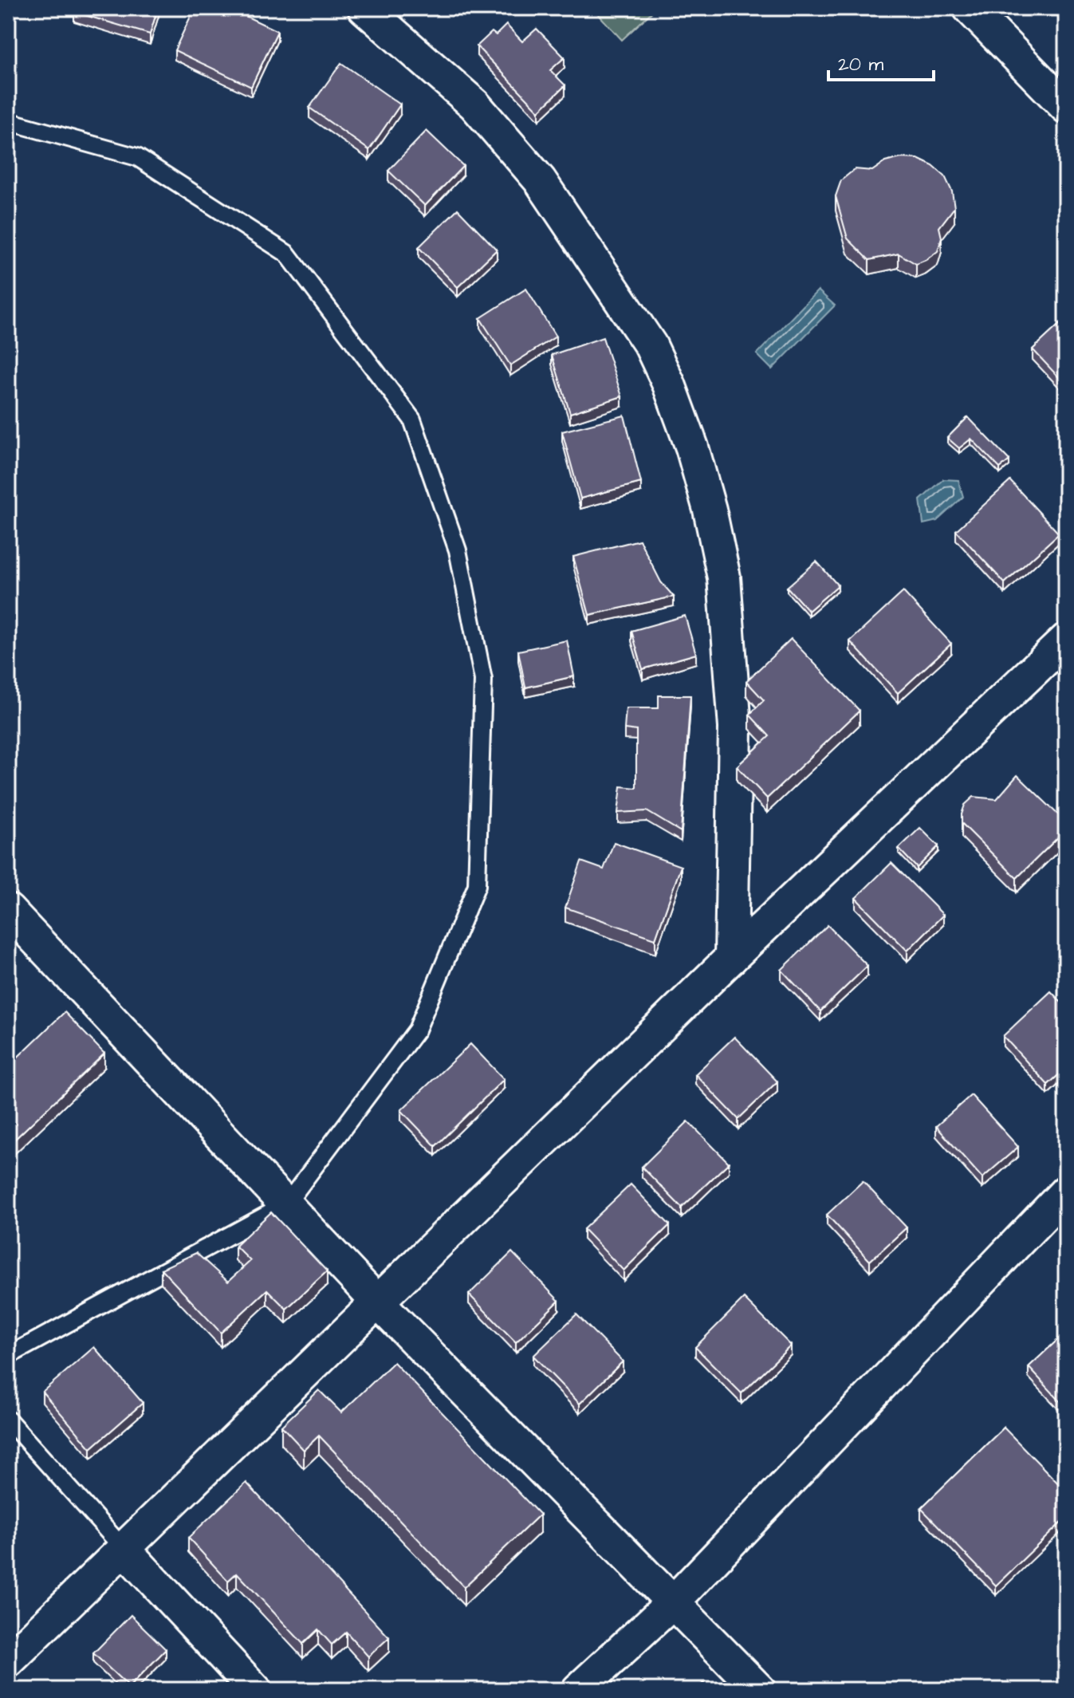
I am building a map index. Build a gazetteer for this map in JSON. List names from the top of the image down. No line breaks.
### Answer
{"scale_bar":"20 m"}
